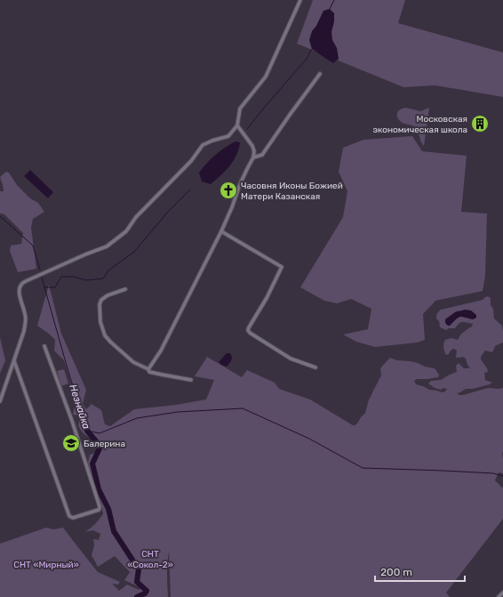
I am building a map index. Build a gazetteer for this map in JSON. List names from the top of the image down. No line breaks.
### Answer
{"water":["Незнайка"],"parks":["СНТ «Сокол-2»","СНТ «Мирный»"],"places":{"building":["Московская экономическая школа"],"church":["Часовня Иконы Божией Матери Казанская"],"school or university":["Балерина"]},"scale_bar":"200 m"}
